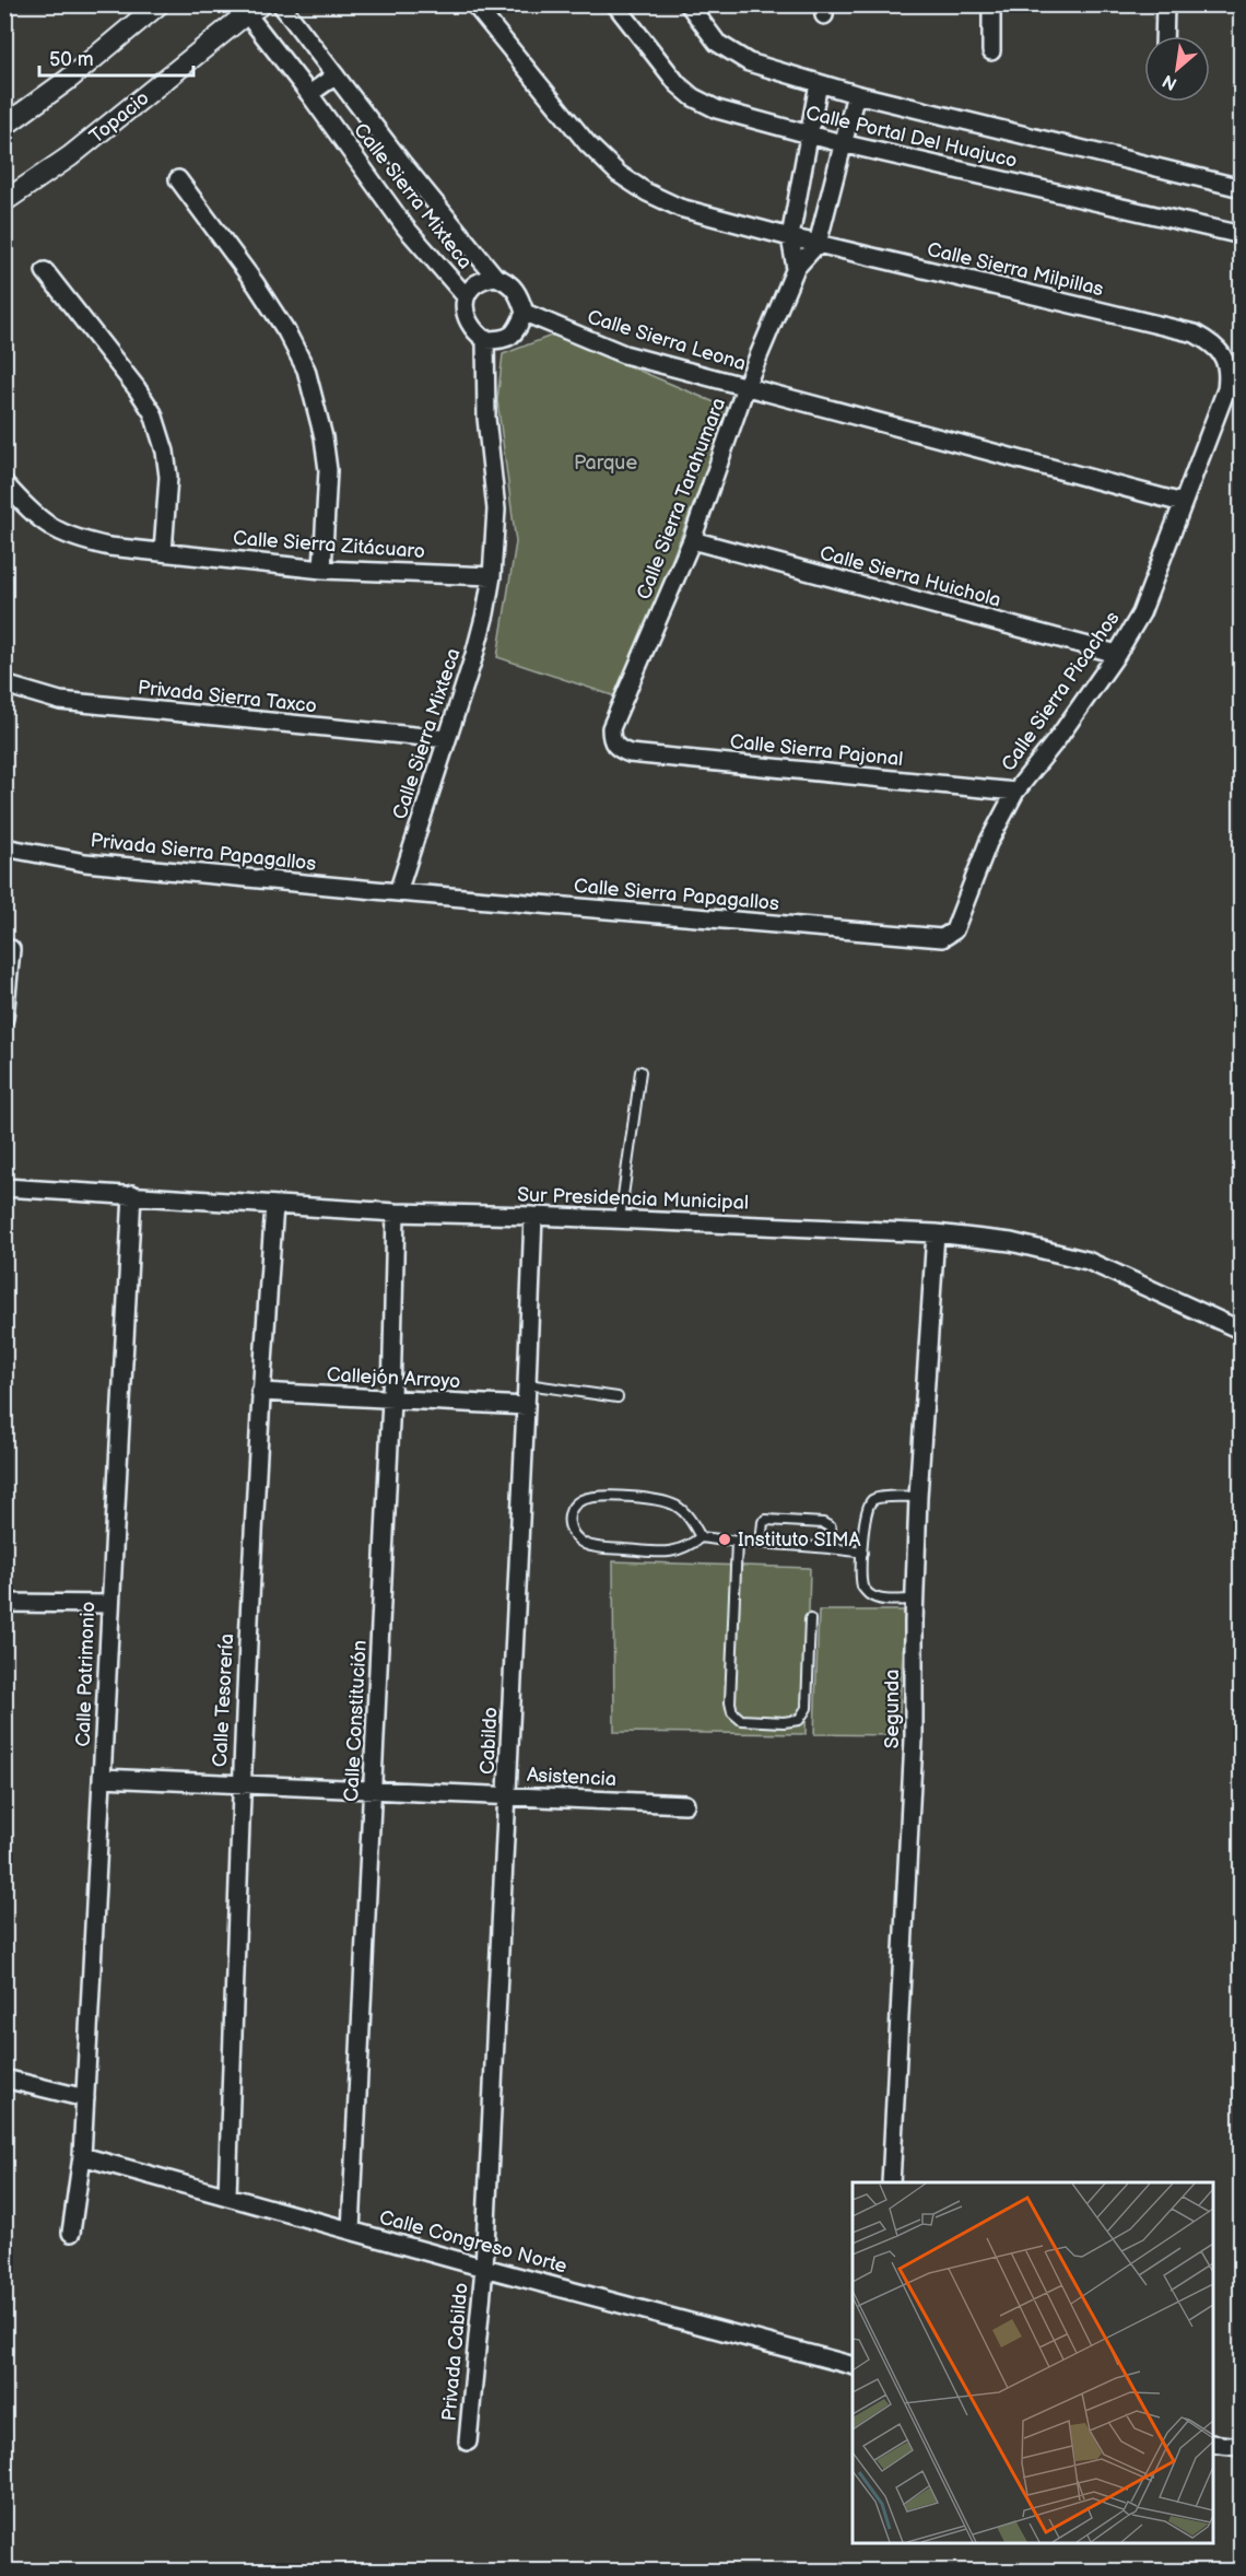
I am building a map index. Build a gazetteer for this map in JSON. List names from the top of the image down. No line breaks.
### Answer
{"streets":{"street":["Topacio","Calle Portal Del Huajuco","Calle Sierra Mixteca","Calle Sierra Milpillas","Calle Sierra Leona","Calle Sierra Tarahumara","Calle Sierra Zitácuaro","Calle Sierra Huichola","Calle Sierra Picachos","Privada Sierra Taxco","Calle Sierra Pajonal","Privada Sierra Papagallos","Calle Sierra Papagallos","Sur Presidencia Municipal","Callejón Arroyo","Calle Patrimonio","Calle Tesorería","Segunda","Calle Constitución","Cabildo","Asistencia","Calle Congreso Norte","Privada Cabildo"]},"crossings":[["Topacio","Calle Sierra Mixteca"],["Calle Portal Del Huajuco","Calle Sierra Tarahumara"],["Calle Sierra Mixteca","Calle Sierra Leona"],["Calle Sierra Mixteca","Calle Sierra Zitácuaro"],["Calle Sierra Mixteca","Privada Sierra Taxco"],["Calle Sierra Mixteca","Privada Sierra Papagallos"],["Calle Sierra Mixteca","Calle Sierra Papagallos"],["Calle Sierra Milpillas","Calle Sierra Tarahumara"],["Calle Sierra Milpillas","Calle Sierra Picachos"],["Calle Sierra Leona","Calle Sierra Tarahumara"],["Calle Sierra Leona","Calle Sierra Picachos"],["Calle Sierra Tarahumara","Calle Sierra Huichola"],["Calle Sierra Tarahumara","Calle Sierra Pajonal"],["Calle Sierra Huichola","Calle Sierra Picachos"],["Calle Sierra Picachos","Calle Sierra Pajonal"],["Calle Sierra Picachos","Calle Sierra Papagallos"],["Privada Sierra Papagallos","Calle Sierra Papagallos"],["Sur Presidencia Municipal","Calle Patrimonio"],["Sur Presidencia Municipal","Calle Tesorería"],["Sur Presidencia Municipal","Segunda"],["Sur Presidencia Municipal","Calle Constitución"],["Sur Presidencia Municipal","Cabildo"],["Callejón Arroyo","Calle Tesorería"],["Callejón Arroyo","Calle Constitución"],["Callejón Arroyo","Cabildo"],["Calle Patrimonio","Asistencia"],["Calle Patrimonio","Calle Congreso Norte"],["Calle Tesorería","Asistencia"],["Calle Tesorería","Calle Congreso Norte"],["Calle Constitución","Asistencia"],["Calle Constitución","Calle Congreso Norte"],["Cabildo","Asistencia"],["Cabildo","Calle Congreso Norte"],["Cabildo","Privada Cabildo"],["Calle Congreso Norte","Privada Cabildo"]],"parks":["Parque"],"places":["Instituto SIMA"],"scale_bar":"50 m","north":"bottom left"}
